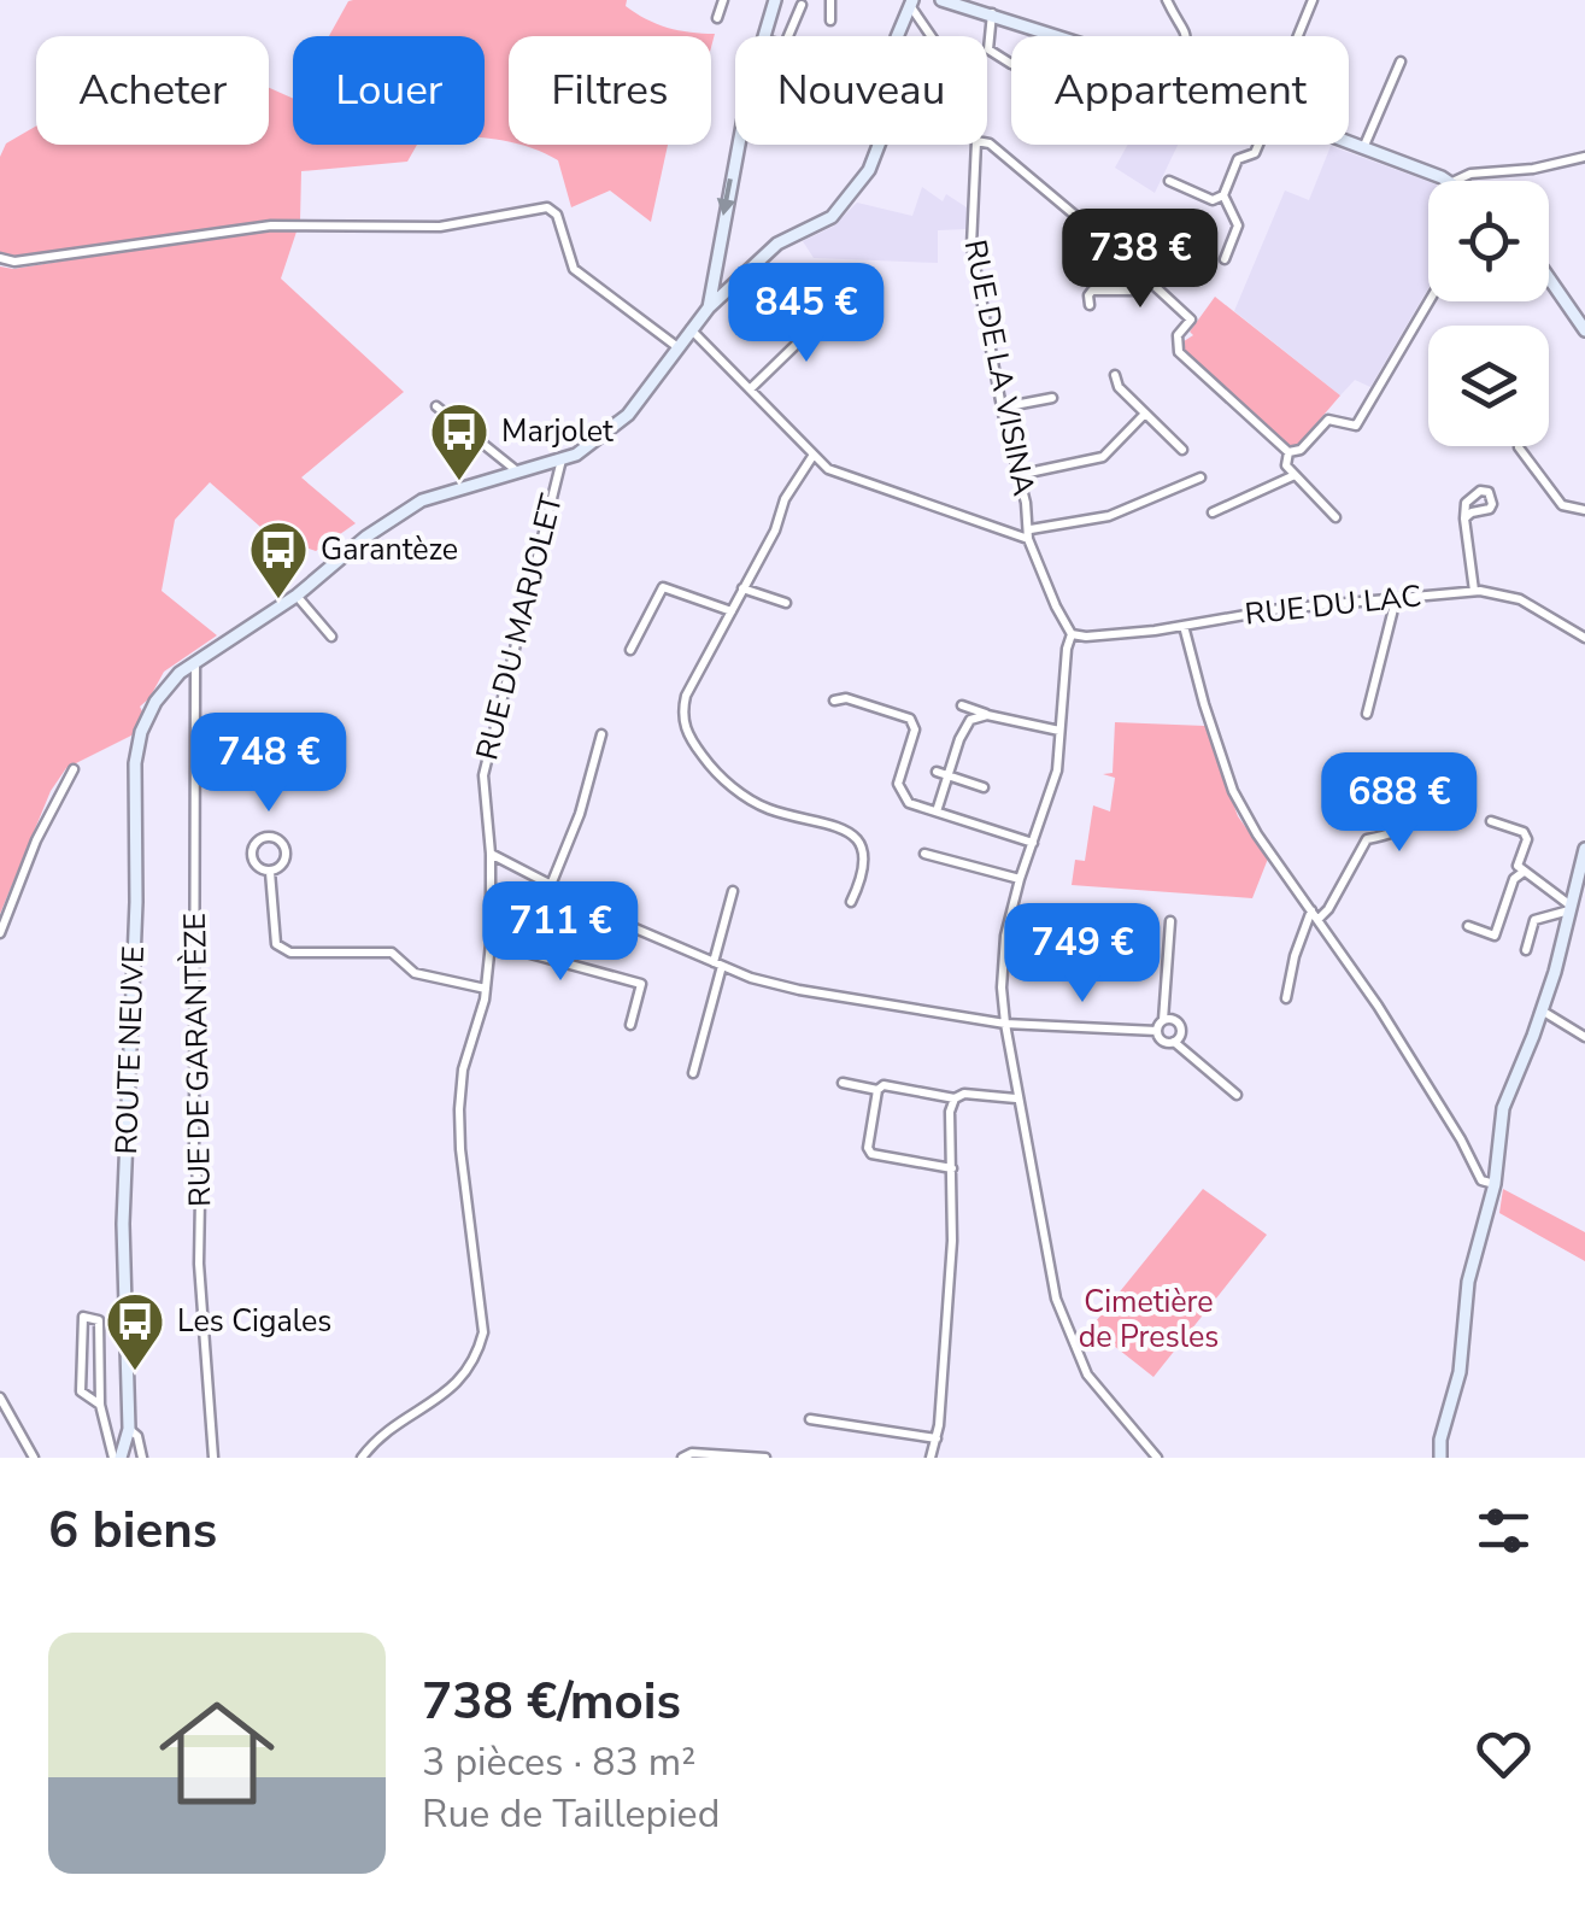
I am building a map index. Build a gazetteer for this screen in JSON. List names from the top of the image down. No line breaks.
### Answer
{"streets":{"street":["RUE DE LA VISINA","RUE DU LAC","RUE DU MARJOLET","ROUTE NEUVE","RUE DE GARANTÈZE"]},"crossings":[["RUE DE LA VISINA","RUE DU LAC"],["RUE DE LA VISINA","ROUTE NEUVE"],["RUE DU MARJOLET","ROUTE NEUVE"],["ROUTE NEUVE","RUE DE GARANTÈZE"]],"parks":["Cimetière de Presles"],"places":{"bus stop":["Marjolet","Garantèze","Les Cigales"]},"page":{"chip":["Acheter","Louer","Filtres","Nouveau","Appartement"],"price":["738 €","845 €","748 €","688 €","711 €","749 €"],"heading":"6 biens","list":[{"name":"738 €/mois","note":"3 pièces · 83 m² · Rue de Taillepied"}]}}
